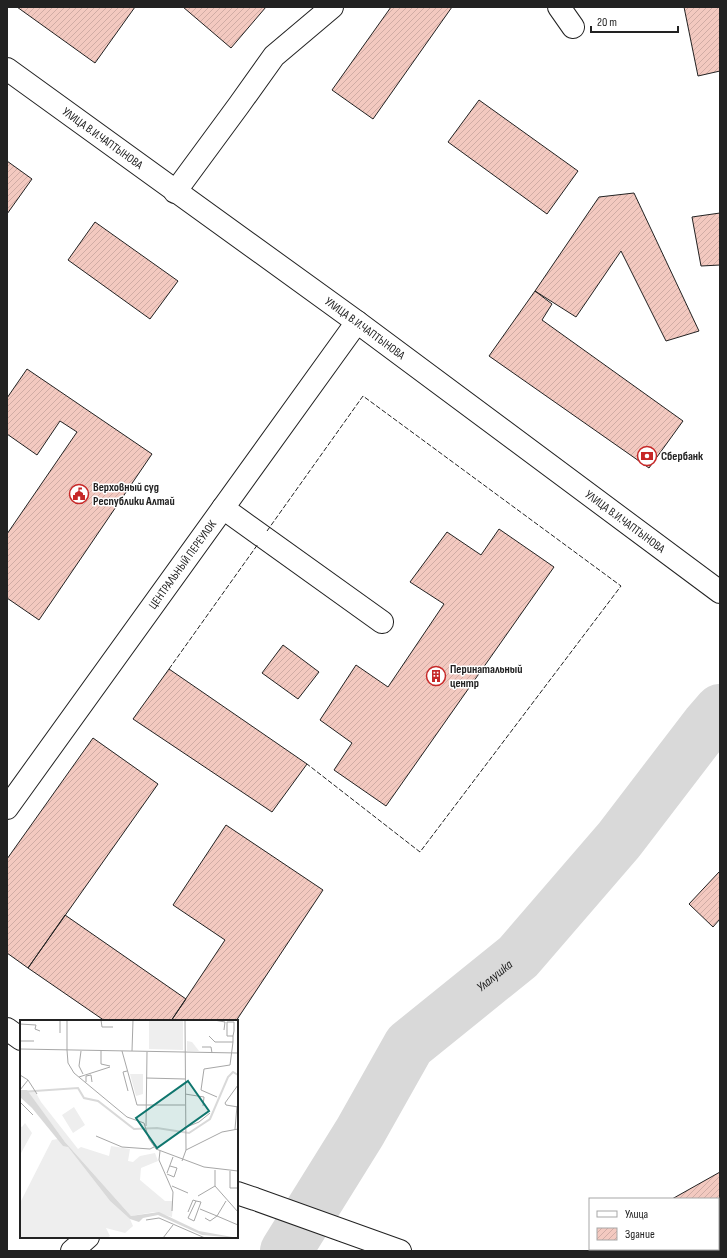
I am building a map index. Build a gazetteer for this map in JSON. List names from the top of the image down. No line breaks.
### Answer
{"streets":{"street":["УЛИЦА В.И.ЧАПТЫНОВА","ЦЕНТРАЛЬНЫЙ ПЕРЕУЛОК"]},"crossings":[["УЛИЦА В.И.ЧАПТЫНОВА","ЦЕНТРАЛЬНЫЙ ПЕРЕУЛОК"]],"water":["Улалушка"],"places":{"bank":["Сбербанк"],"public building":["Верховный суд Республики Алтай"],"building":["Перинатальный центр"]},"legend":["Улица","Здание"],"scale_bar":"20 m"}
